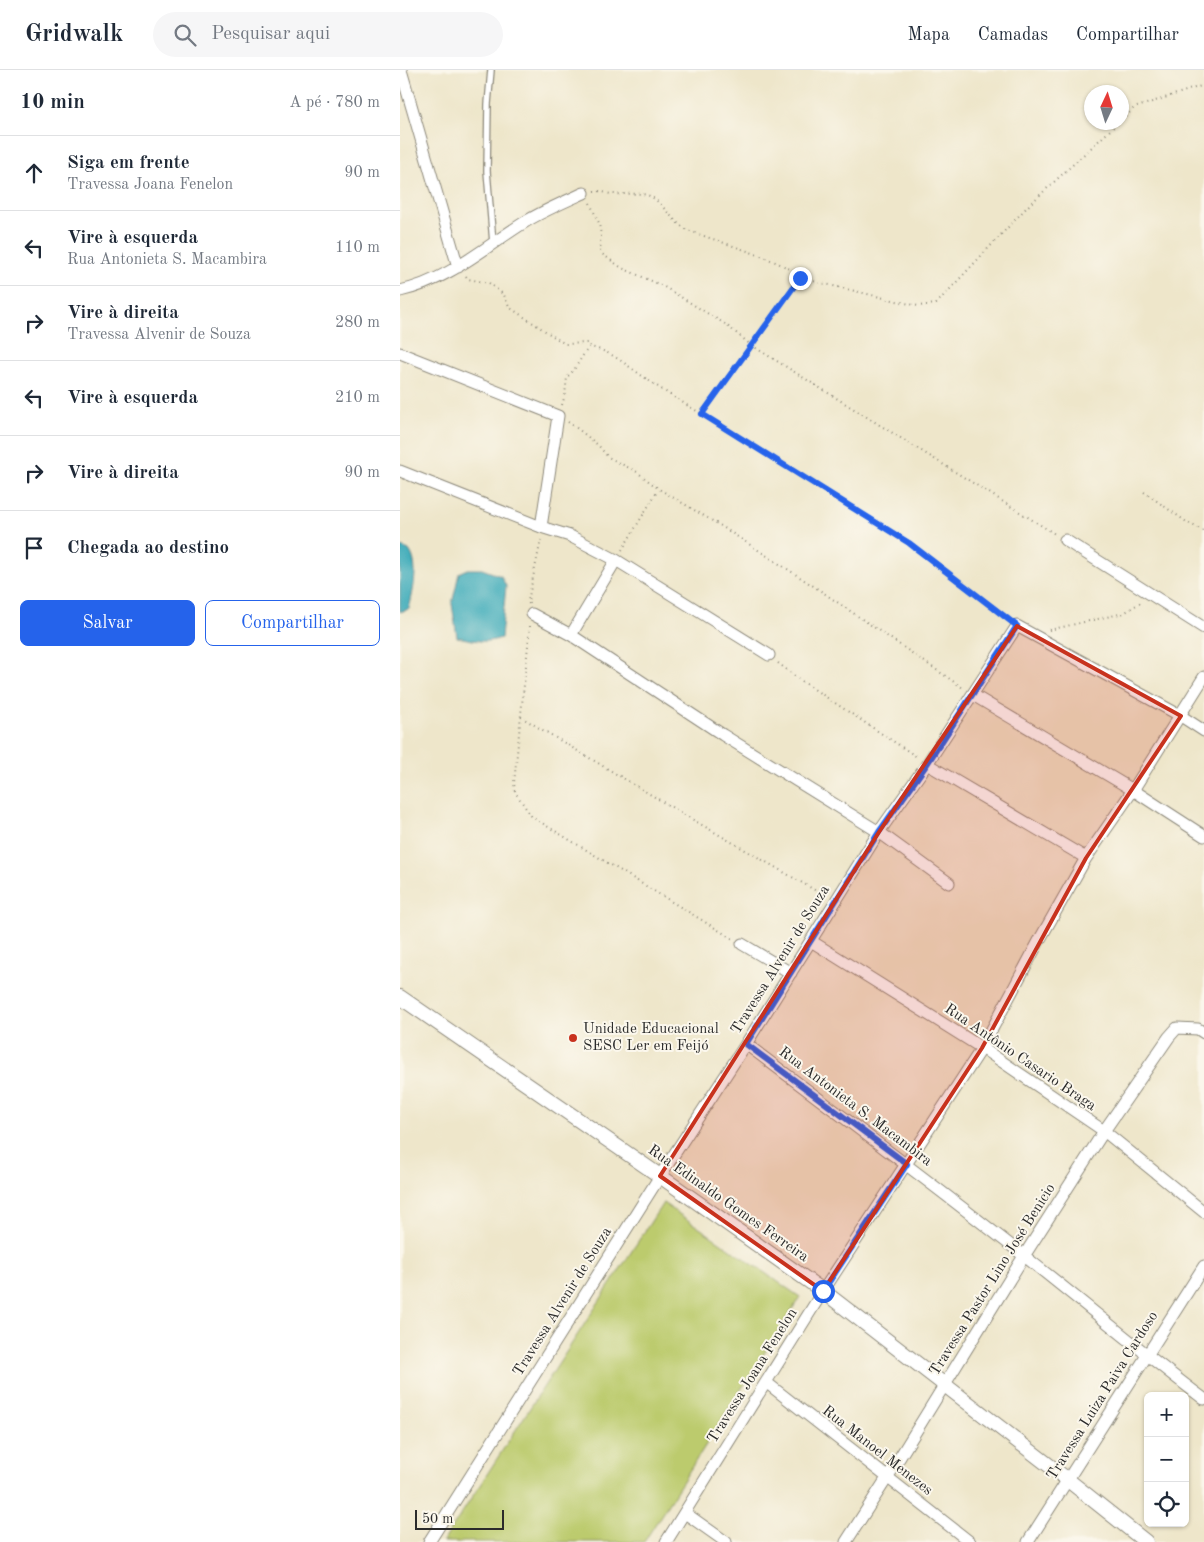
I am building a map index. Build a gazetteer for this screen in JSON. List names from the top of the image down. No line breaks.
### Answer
{"streets":{"street":["Travessa Alvenir de Souza","Rua Antônio Casario Braga","Rua Antonieta S. Macambira","Rua Edinaldo Gomes Ferreira","Travessa Pastor Lino José Benicio","Travessa Joana Fenelon","Travessa Luiza Paiva Cardoso","Rua Manoel Menezes"]},"crossings":[["Travessa Alvenir de Souza","Rua Antônio Casario Braga"],["Travessa Alvenir de Souza","Rua Antonieta S. Macambira"],["Travessa Alvenir de Souza","Rua Edinaldo Gomes Ferreira"],["Rua Antônio Casario Braga","Travessa Pastor Lino José Benicio"],["Rua Antônio Casario Braga","Travessa Joana Fenelon"],["Rua Antonieta S. Macambira","Travessa Pastor Lino José Benicio"],["Rua Antonieta S. Macambira","Travessa Joana Fenelon"],["Rua Antonieta S. Macambira","Travessa Luiza Paiva Cardoso"],["Rua Edinaldo Gomes Ferreira","Travessa Pastor Lino José Benicio"],["Rua Edinaldo Gomes Ferreira","Travessa Joana Fenelon"],["Rua Edinaldo Gomes Ferreira","Travessa Luiza Paiva Cardoso"],["Travessa Pastor Lino José Benicio","Rua Manoel Menezes"],["Travessa Joana Fenelon","Rua Manoel Menezes"]],"places":["Unidade Educacional SESC Ler em Feijó"],"scale_bar":"50 m","north":"top","page":{"header":"Gridwalk","search":"Pesquisar aqui","nav":["Mapa","Camadas","Compartilhar"],"heading":["10 min","A pé · 780 m"],"list":[["Siga em frente","Travessa Joana Fenelon","90 m"],["Vire à esquerda","Rua Antonieta S. Macambira","110 m"],["Vire à direita","Travessa Alvenir de Souza","280 m"],["Vire à esquerda","210 m"],["Vire à direita","90 m"],"Chegada ao destino"],"buttons":["Salvar","Compartilhar"],"map_buttons":["+","−"],"scale":"50 m"}}
